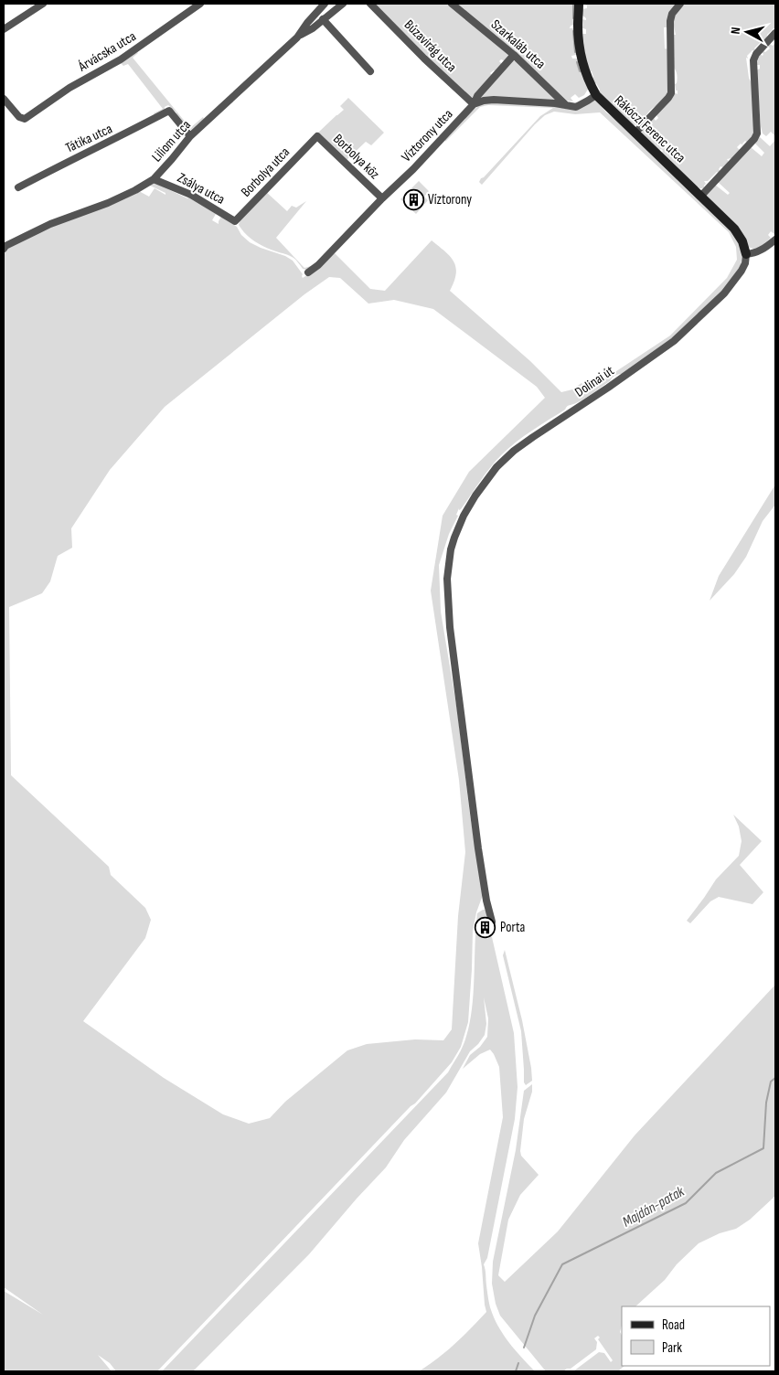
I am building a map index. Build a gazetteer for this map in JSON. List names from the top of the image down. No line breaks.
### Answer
{"streets":{"street":["Szarkaláb utca","Búzavirág utca","Árvácska utca","Rákóczi Ferenc utca","Víztorony utca","Tátika utca","Liliom utca","Borbolya köz","Borbolya utca","Zsálya utca","Dolinai út"]},"crossings":[["Szarkaláb utca","Víztorony utca"],["Búzavirág utca","Víztorony utca"],["Rákóczi Ferenc utca","Dolinai út"],["Víztorony utca","Borbolya köz"],["Tátika utca","Liliom utca"],["Liliom utca","Zsálya utca"],["Borbolya köz","Borbolya utca"],["Borbolya utca","Zsálya utca"]],"water":["Majdán-patak"],"places":{"building":["Víztorony","Porta"]},"legend":["Road","Park"],"north":"left"}
